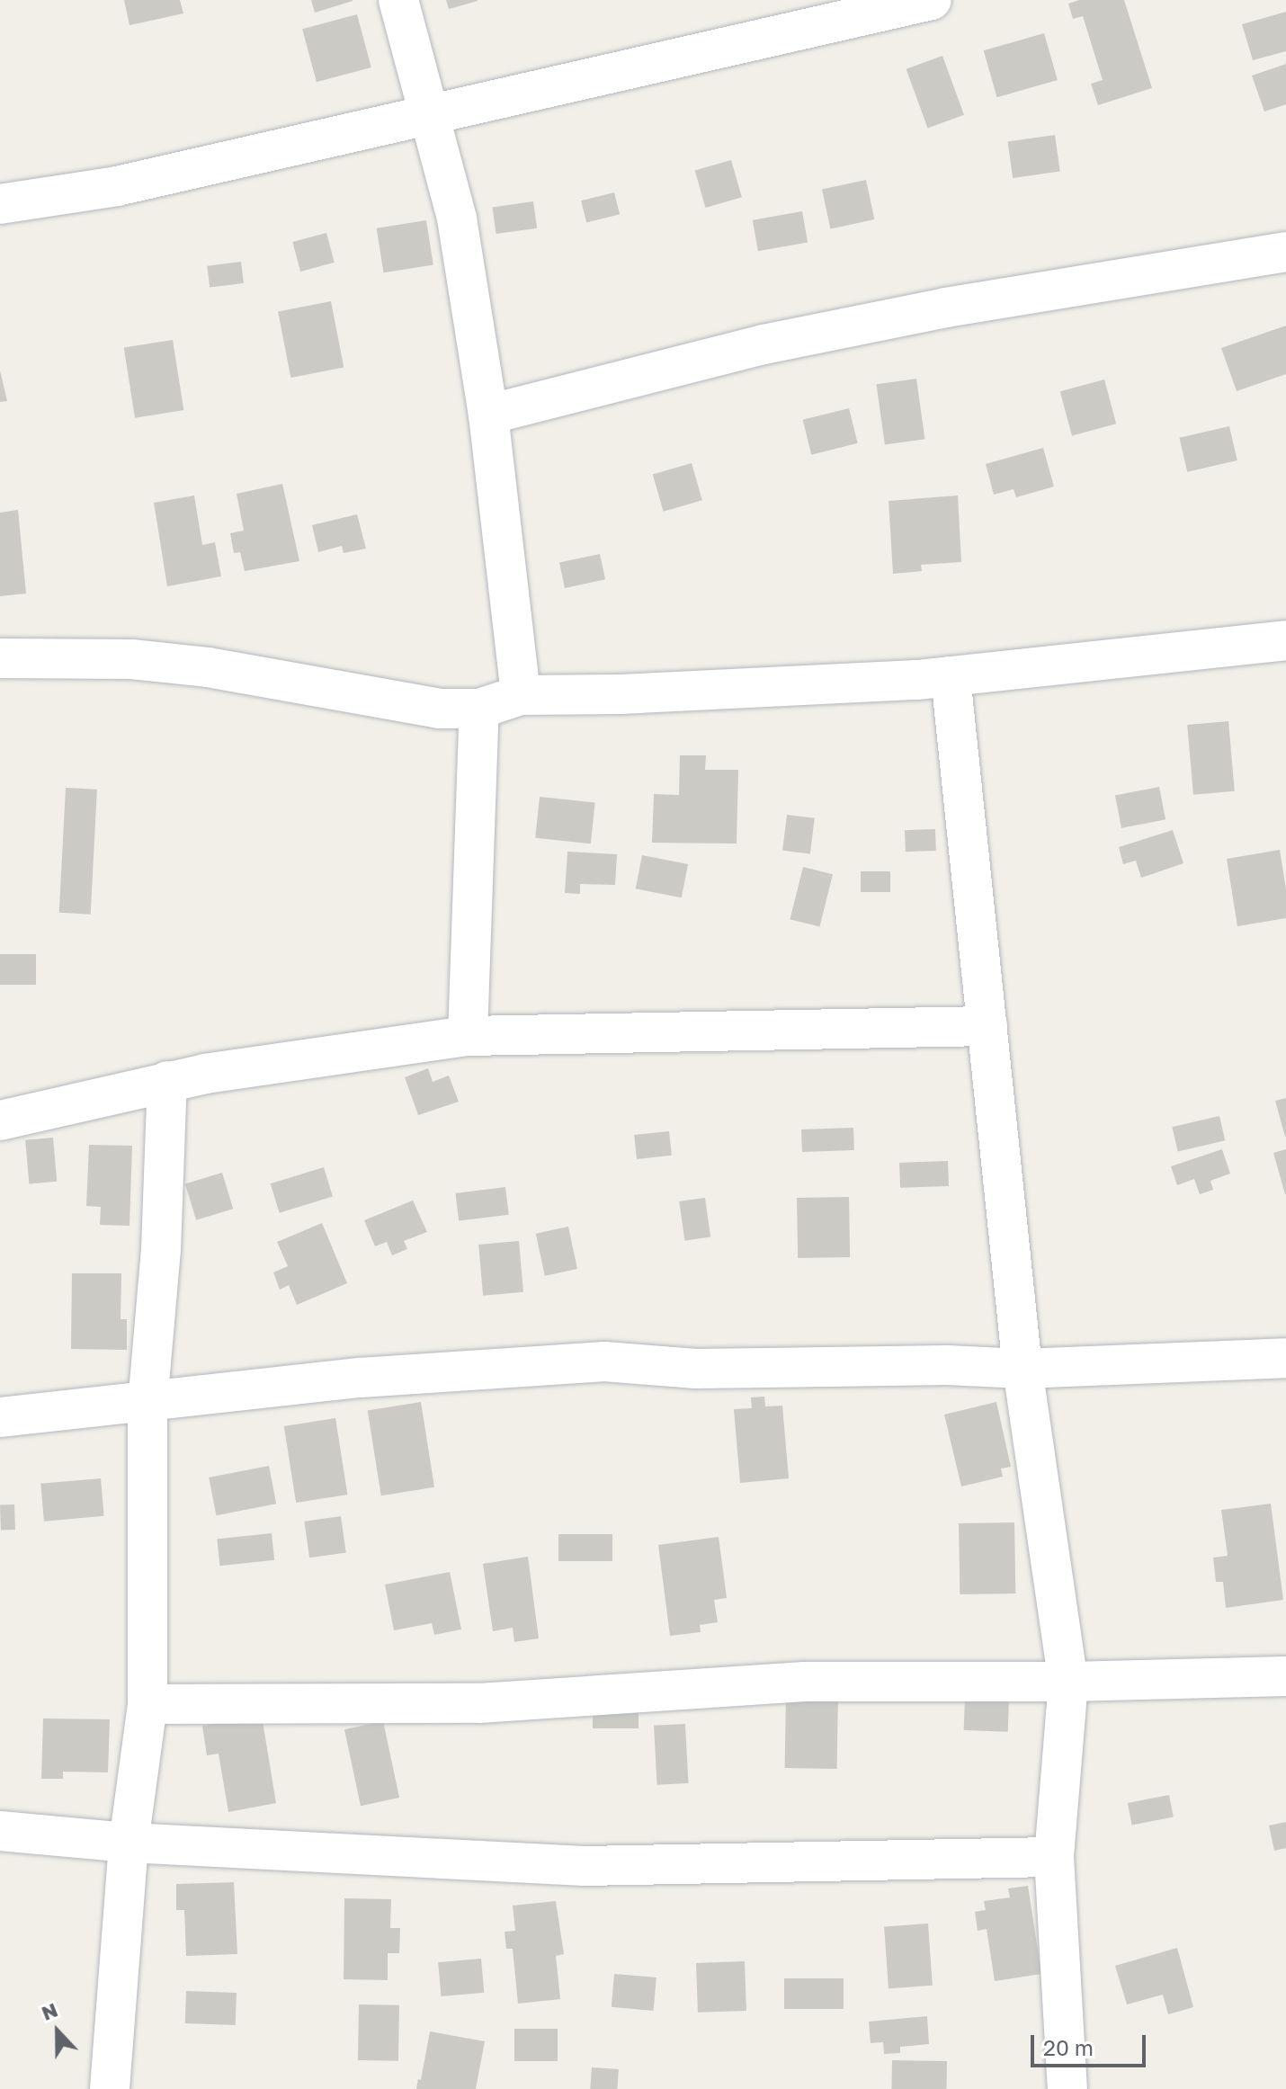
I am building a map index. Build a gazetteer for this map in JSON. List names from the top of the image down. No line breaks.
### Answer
{"scale_bar":"20 m","north":"top"}
